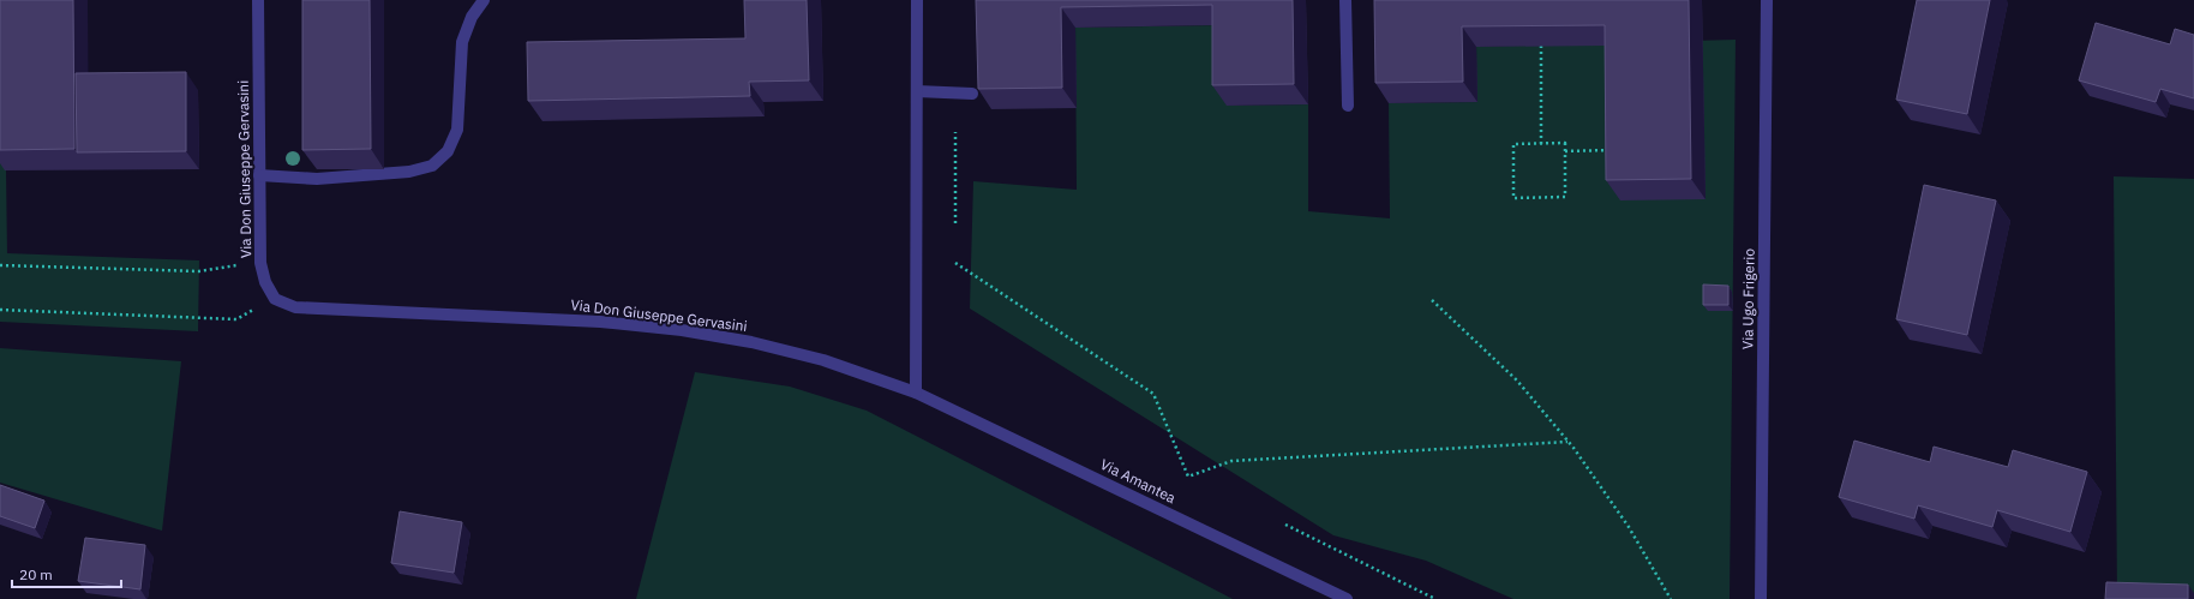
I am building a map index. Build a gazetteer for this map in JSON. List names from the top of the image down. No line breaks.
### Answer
{"streets":{"street":["Via Don Giuseppe Gervasini","Via Ugo Frigerio","Via Amantea"]},"crossings":[["Via Don Giuseppe Gervasini","Via Amantea"]],"scale_bar":"20 m"}
